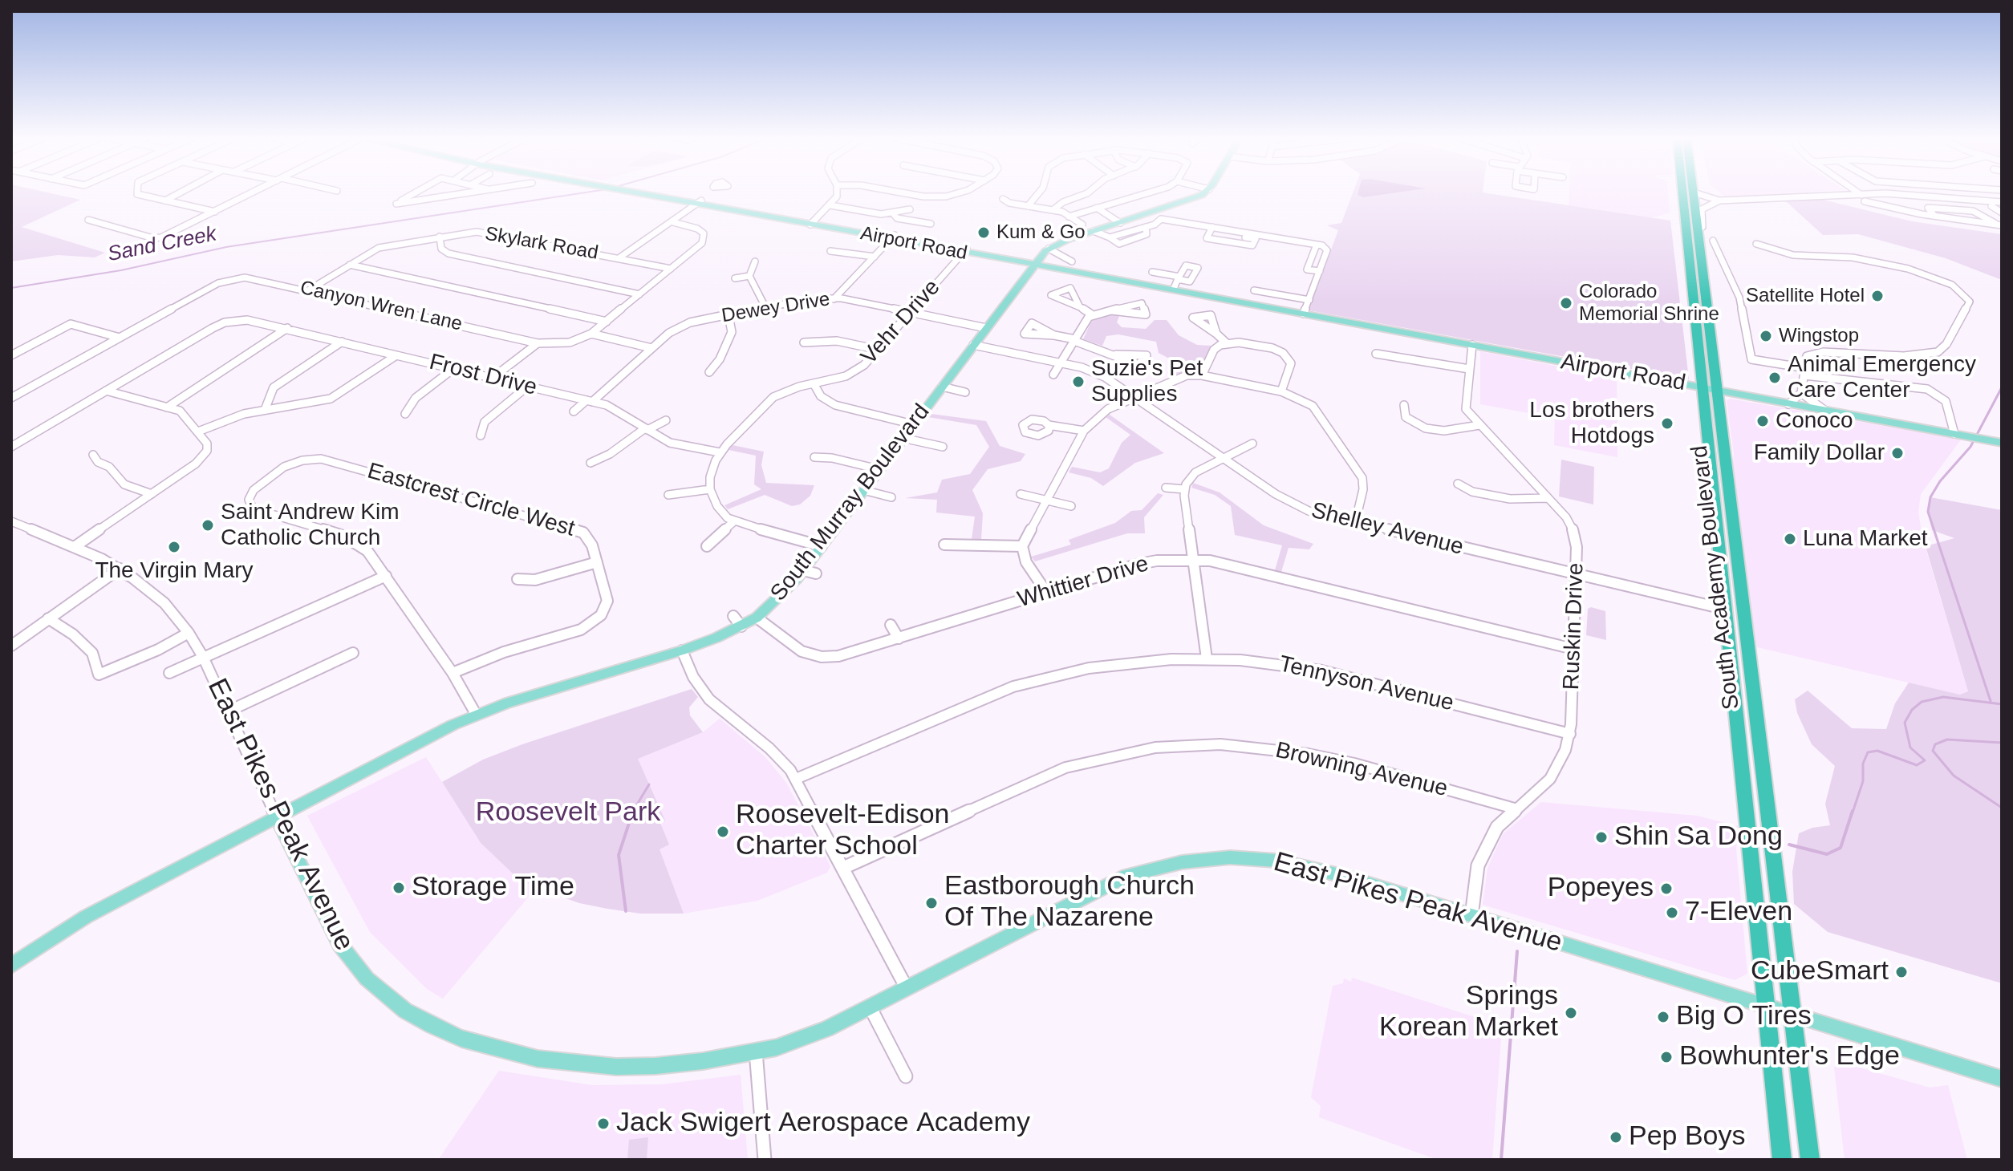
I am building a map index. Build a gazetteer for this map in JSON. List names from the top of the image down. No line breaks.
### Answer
{"streets":{"highway":["South Academy Boulevard"],"main road":["Airport Road","South Murray Boulevard","East Pikes Peak Avenue"],"street":["Skylark Road","Canyon Wren Lane","Dewey Drive","Vehr Drive","Frost Drive","Eastcrest Circle West","Shelley Avenue","Whittier Drive","Ruskin Drive","Tennyson Avenue","Browning Avenue"]},"crossings":[["Skylark Road","Canyon Wren Lane"],["Airport Road","Vehr Drive"],["Airport Road","South Murray Boulevard"],["Airport Road","South Academy Boulevard"],["Airport Road","Ruskin Drive"],["Dewey Drive","Vehr Drive"],["Dewey Drive","Frost Drive"],["Dewey Drive","South Murray Boulevard"],["Vehr Drive","Frost Drive"],["South Murray Boulevard","Shelley Avenue"],["South Murray Boulevard","Whittier Drive"],["South Murray Boulevard","East Pikes Peak Avenue"],["Shelley Avenue","South Academy Boulevard"],["Shelley Avenue","Ruskin Drive"],["South Academy Boulevard","East Pikes Peak Avenue"],["Whittier Drive","Ruskin Drive"],["Ruskin Drive","Tennyson Avenue"],["Ruskin Drive","Browning Avenue"],["Ruskin Drive","East Pikes Peak Avenue"]],"water":["Sand Creek"],"parks":["Roosevelt Park"],"places":["Kum & Go","Satellite Hotel","Colorado Memorial Shrine","Wingstop","Animal Emergency Care Center","Suzie's Pet Supplies","Conoco","Los brothers Hotdogs","Family Dollar","Saint Andrew Kim Catholic Church","Luna Market","The Virgin Mary","Roosevelt-Edison Charter School","Shin Sa Dong","Storage Time","Popeyes","Eastborough Church Of The Nazarene","7-Eleven","CubeSmart","Springs Korean Market","Big O Tires","Bowhunter's Edge","Jack Swigert Aerospace Academy","Pep Boys"]}
